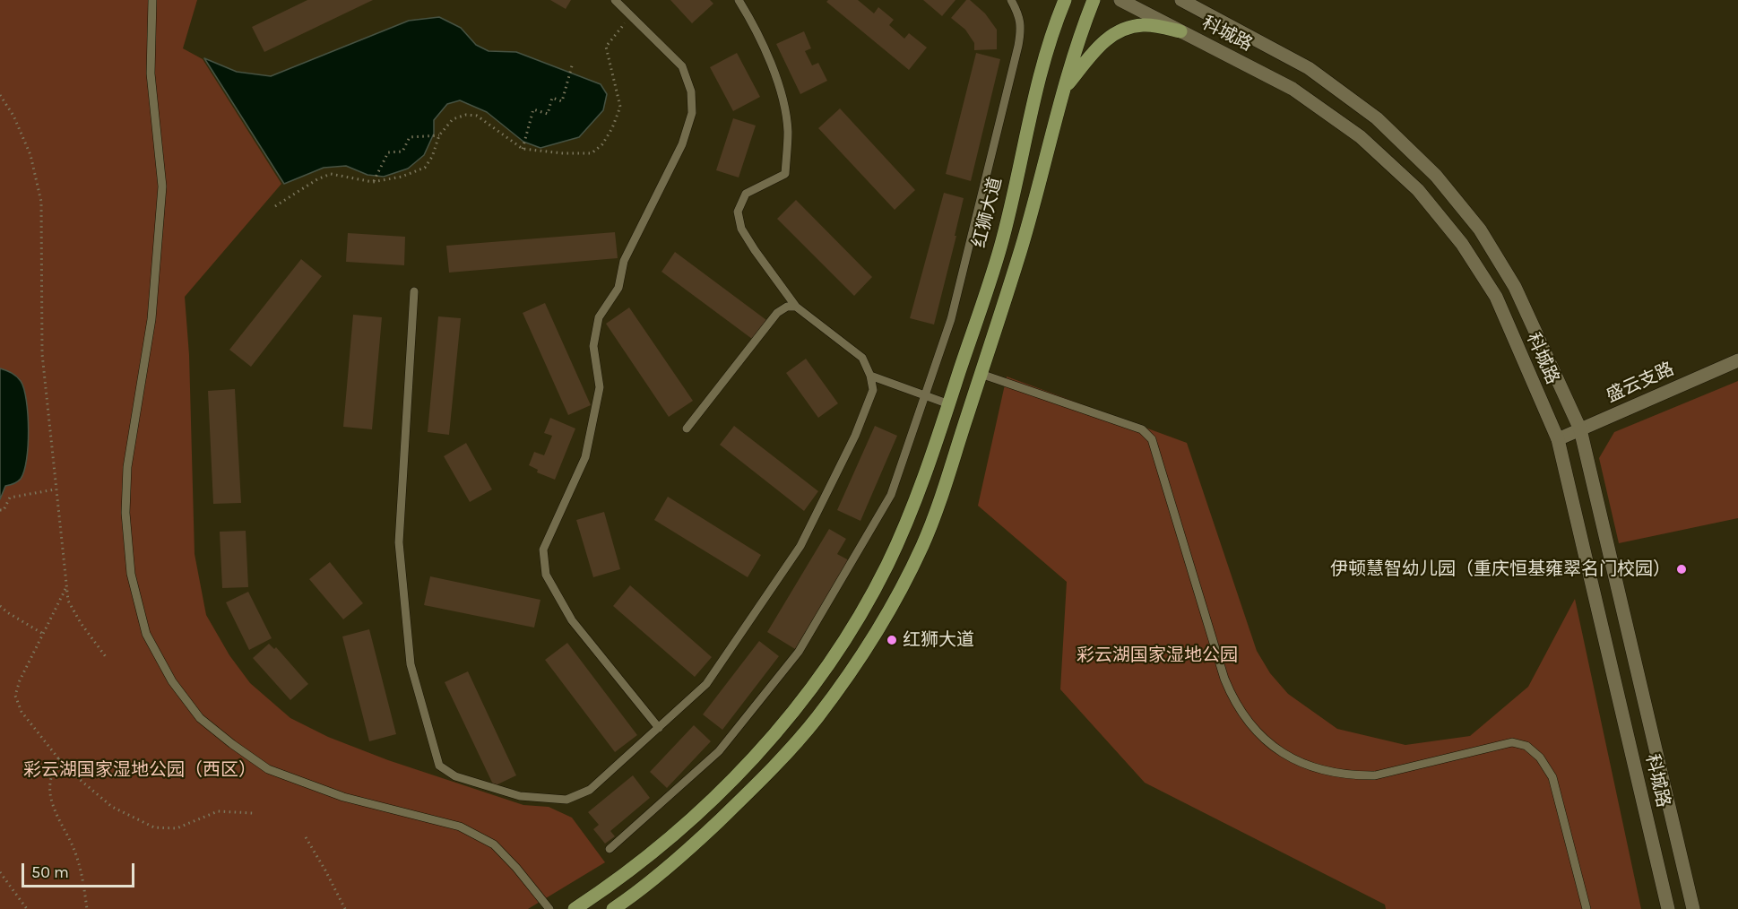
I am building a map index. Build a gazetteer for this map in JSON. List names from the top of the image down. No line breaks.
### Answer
{"streets":{"main road":["科城路","红狮大道","盛云支路"]},"crossings":[["科城路","盛云支路"]],"parks":["彩云湖国家湿地公园","彩云湖国家湿地公园（西区）"],"places":["伊顿慧智幼儿园（重庆恒基雍翠名门校园）","红狮大道"],"scale_bar":"50 m"}
